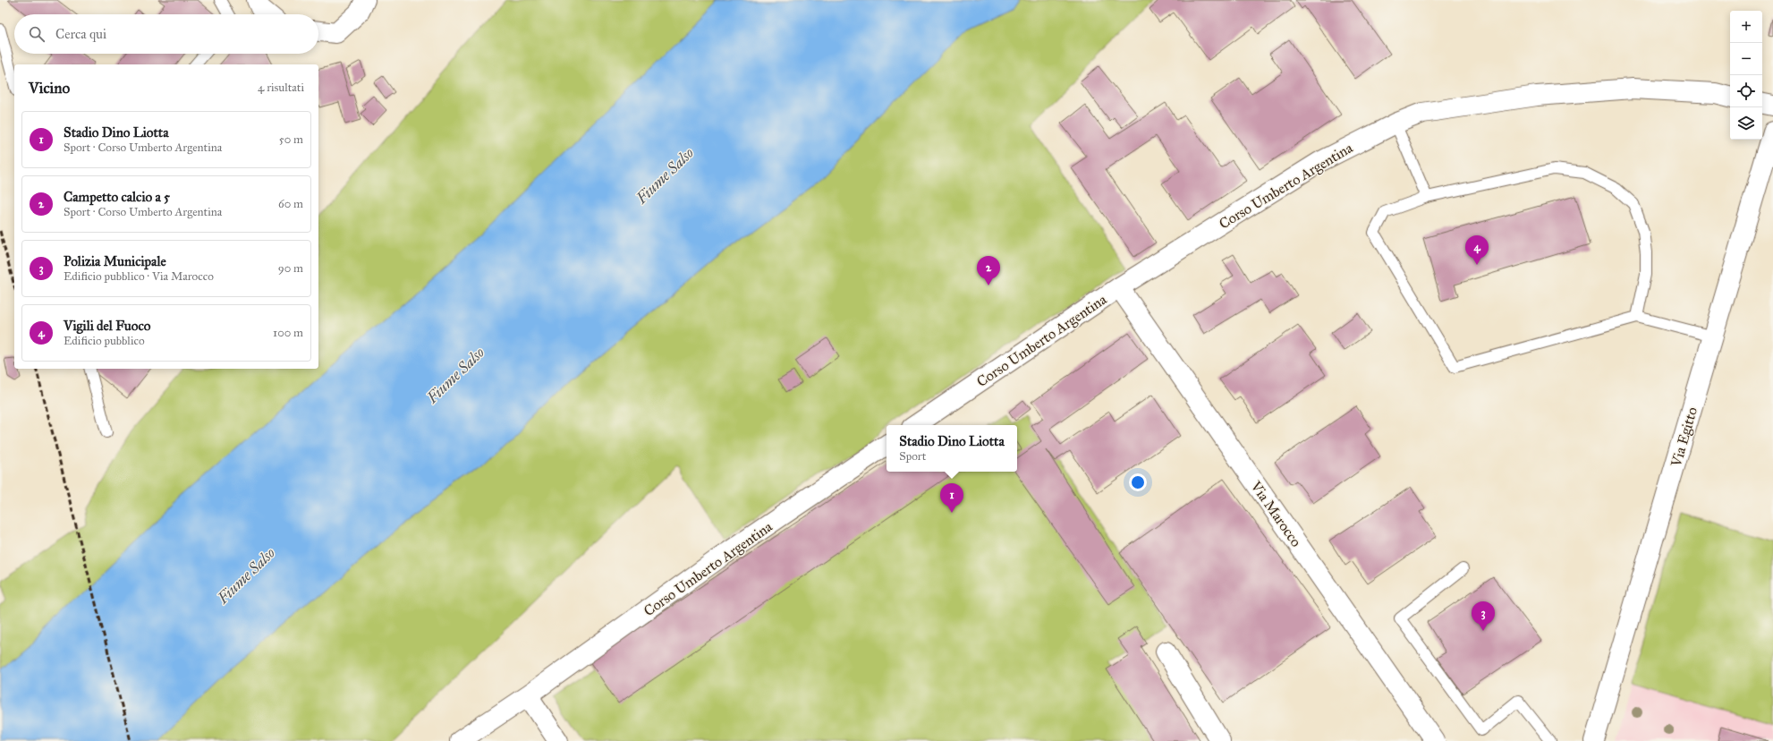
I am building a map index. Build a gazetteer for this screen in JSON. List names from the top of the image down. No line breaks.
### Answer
{"streets":{"street":["Corso Umberto Argentina","Via Egitto","Via Marocco"]},"crossings":[["Corso Umberto Argentina","Via Marocco"]],"water":["Fiume Salso"],"page":{"map_buttons":["+","−"],"search":"Cerca qui","heading":["Vicino","4 risultati"],"list":[{"mark":"1","name":"Stadio Dino Liotta","note":"Sport · Corso Umberto Argentina","value":"50 m"},{"mark":"2","name":"Campetto calcio a 5","note":"Sport · Corso Umberto Argentina","value":"60 m"},{"mark":"3","name":"Polizia Municipale","note":"Edificio pubblico · Via Marocco","value":"90 m"},{"mark":"4","name":"Vigili del Fuoco","note":"Edificio pubblico","value":"100 m"}],"pins":["4","2","1","3"],"popup":["Stadio Dino Liotta","Sport"]}}
